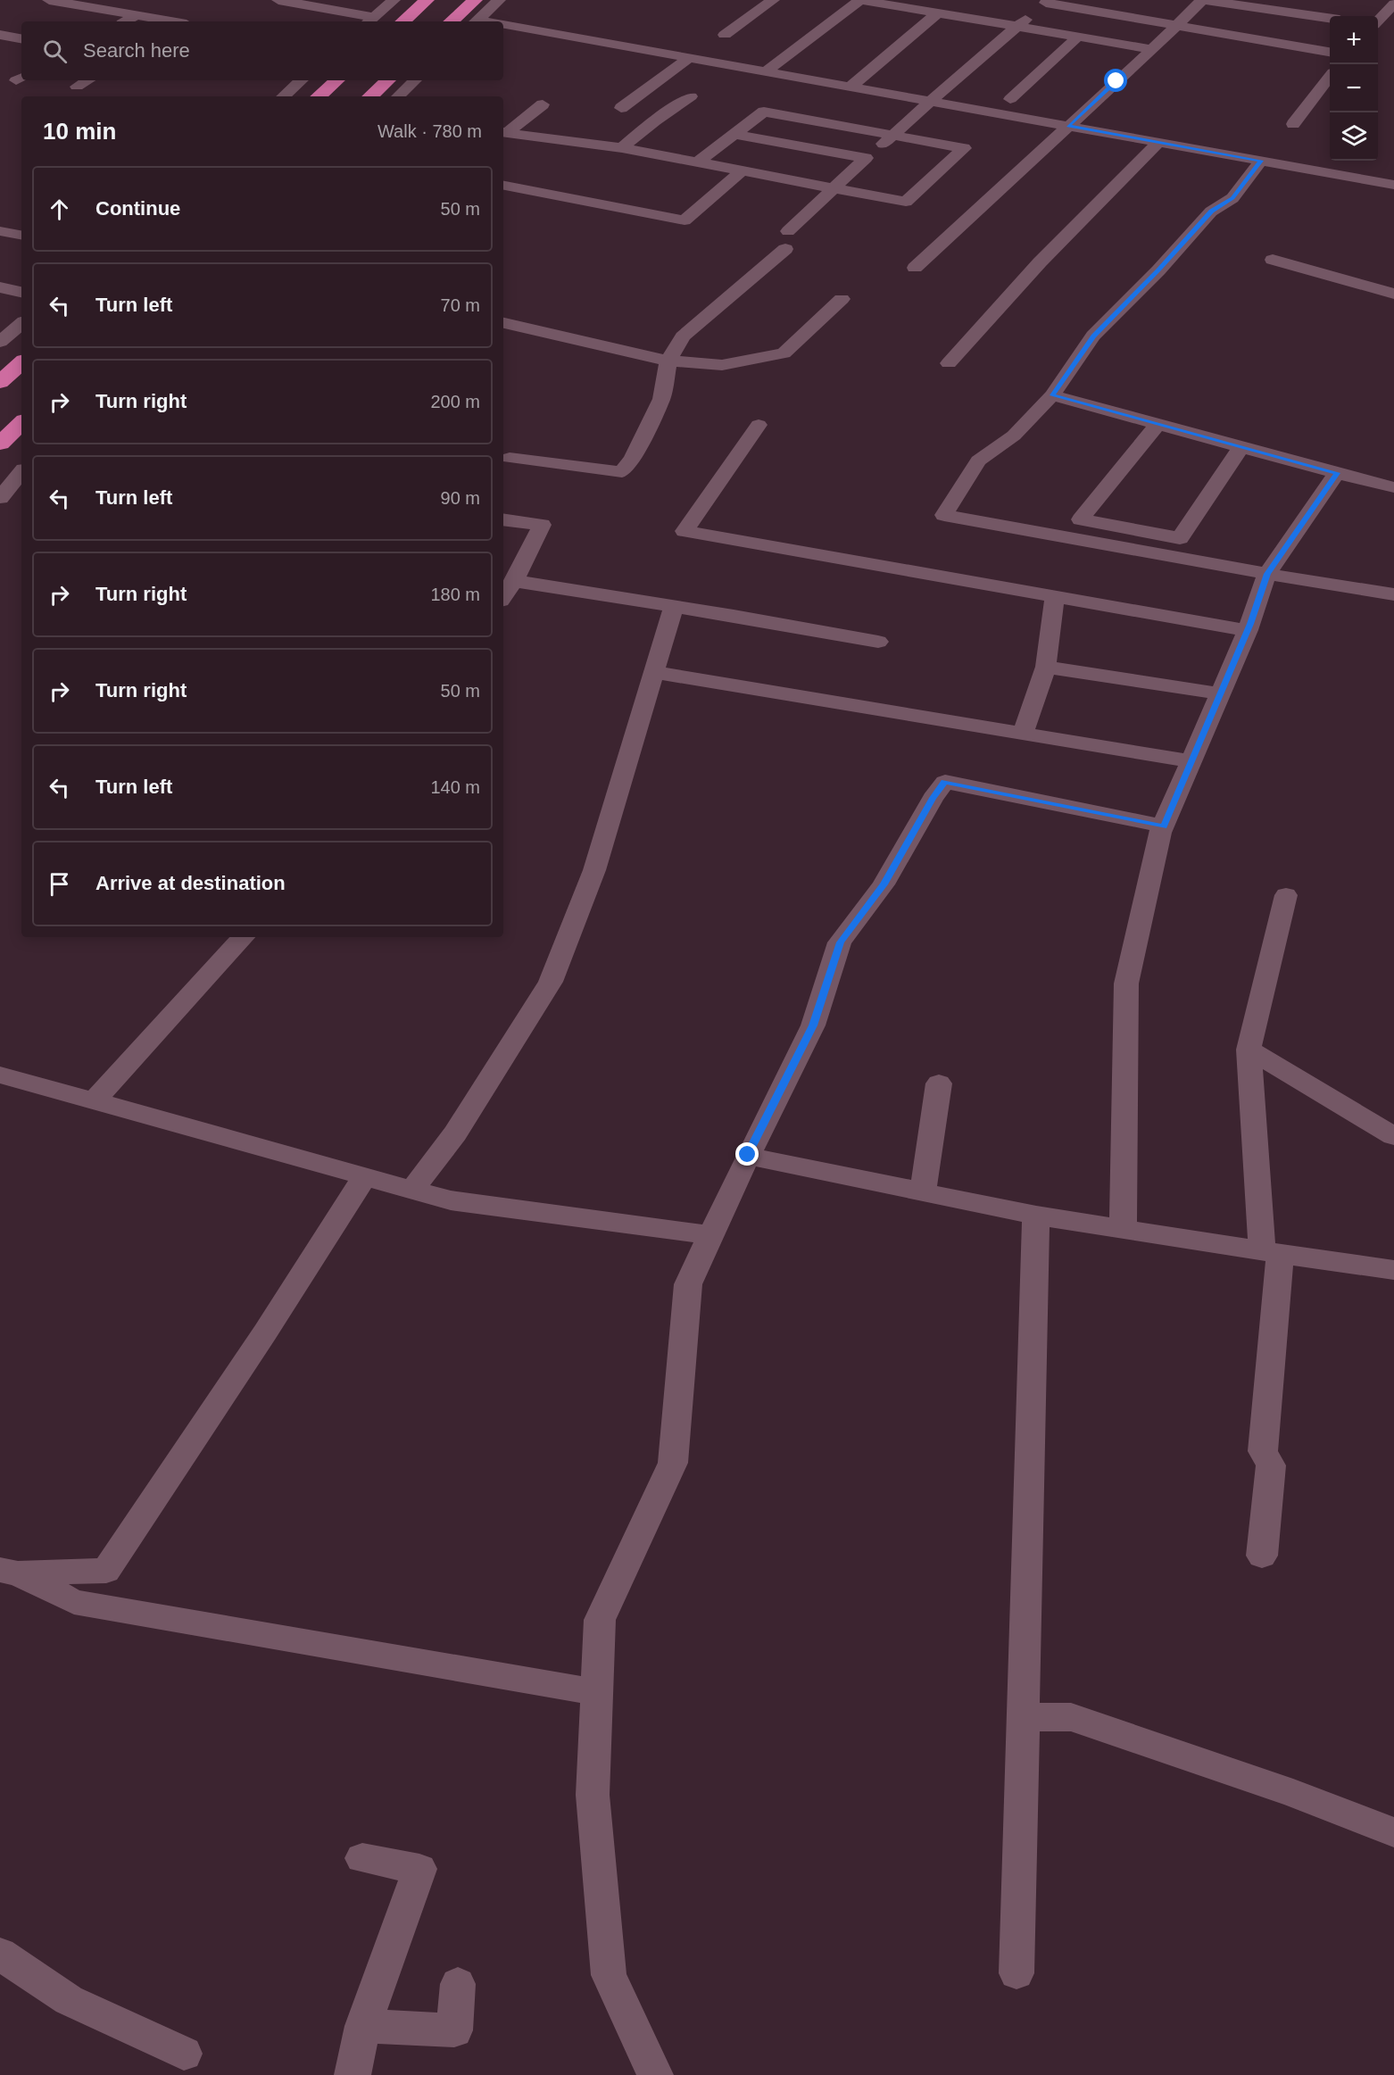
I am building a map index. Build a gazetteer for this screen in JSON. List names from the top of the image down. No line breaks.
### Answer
{"page":{"map_buttons":["+","−"],"search":"Search here","heading":["10 min","Walk · 780 m"],"list":[["Continue","50 m"],["Turn left","70 m"],["Turn right","200 m"],["Turn left","90 m"],["Turn right","180 m"],["Turn right","50 m"],["Turn left","140 m"],"Arrive at destination"]}}
